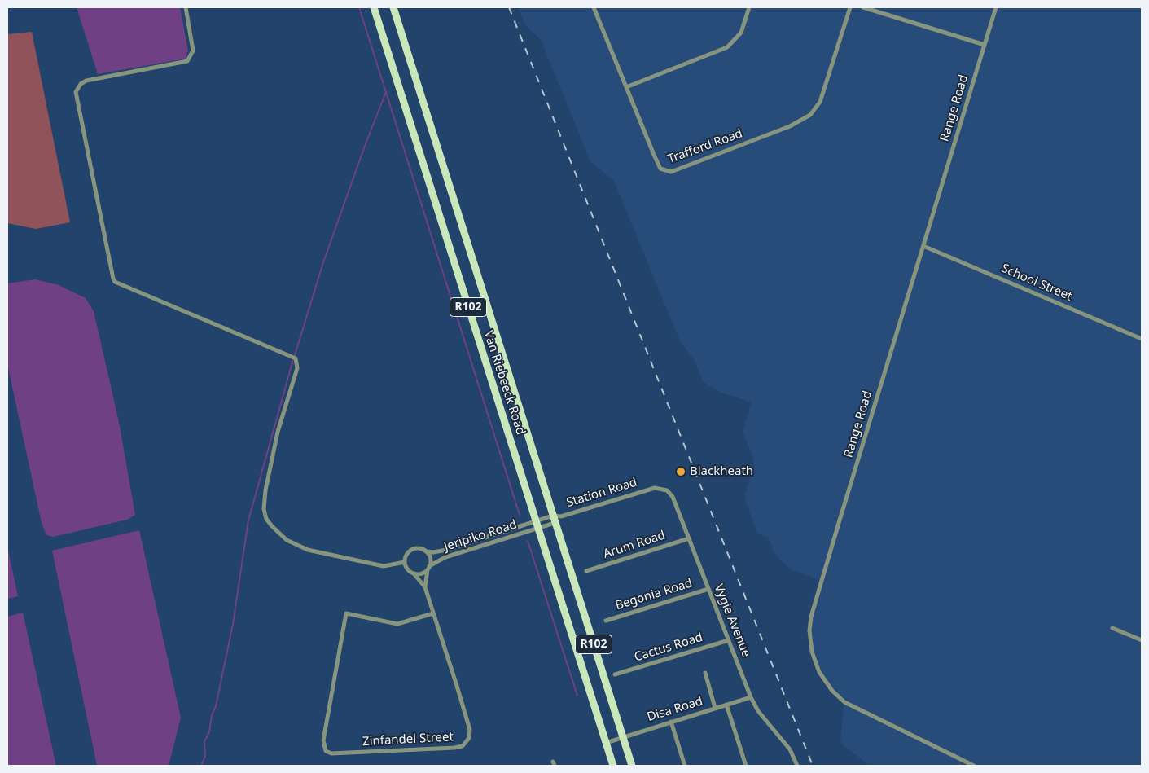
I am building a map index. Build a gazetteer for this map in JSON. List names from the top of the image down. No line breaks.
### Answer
{"streets":{"main road":["R102","Van Riebeeck Road"],"street":["Range Road","Trafford Road","School Street","Station Road","Jeripiko Road","Arum Road","Begonia Road","Vygie Avenue","Cactus Road","Disa Road","Zinfandel Street"]},"crossings":[["Range Road","School Street"],["Van Riebeeck Road","Station Road"],["Van Riebeeck Road","Jeripiko Road"],["Van Riebeeck Road","Disa Road"],["Station Road","Vygie Avenue"],["Jeripiko Road","Zinfandel Street"],["Arum Road","Vygie Avenue"],["Begonia Road","Vygie Avenue"],["Vygie Avenue","Cactus Road"],["Vygie Avenue","Disa Road"]],"places":["Blackheath"]}
